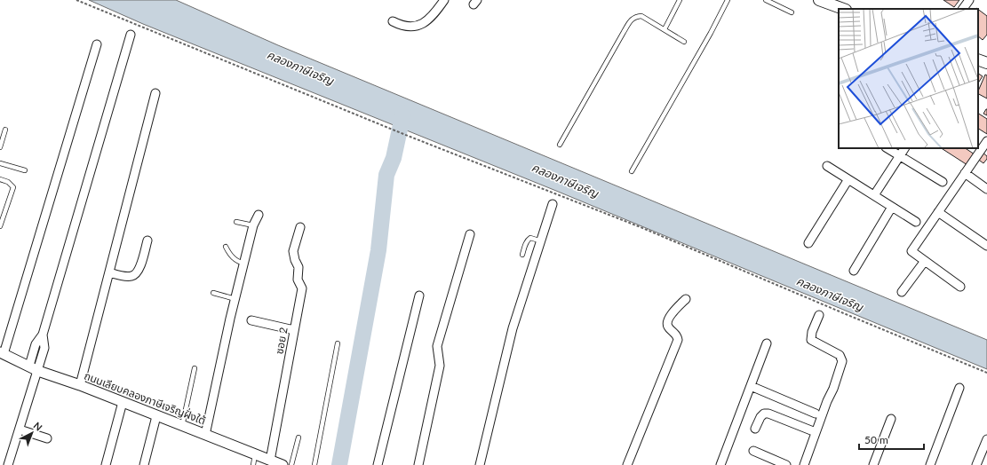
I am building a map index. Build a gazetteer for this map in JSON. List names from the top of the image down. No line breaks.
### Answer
{"streets":{"street":["ซอย 2","ถนนเลียบคลองภาษีเจริญฝั่งใต้"]},"crossings":[["ซอย 2","ถนนเลียบคลองภาษีเจริญฝั่งใต้"]],"water":["คลองภาษีเจริญ"],"scale_bar":"50 m","north":"top right"}
